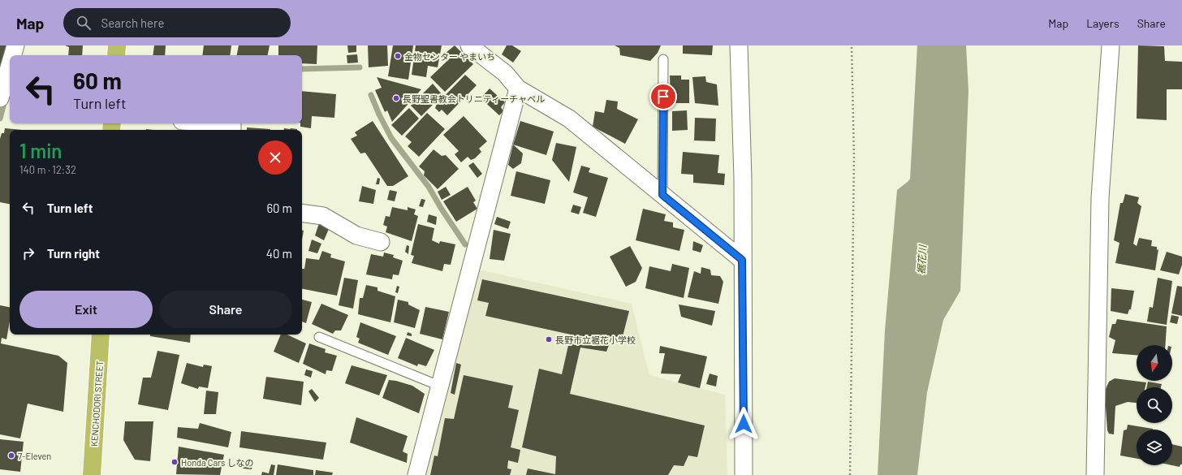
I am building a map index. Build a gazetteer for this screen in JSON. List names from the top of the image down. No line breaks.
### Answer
{"streets":{"highway":["KENCHODORI STREET"]},"water":["裾花川"],"places":["金物センター やまいち","長野聖書教会トリニティーチャペル","長野市立裾花小学校","7-Eleven","Honda Cars しなの"],"north":"bottom","page":{"header":"Map","search":"Search here","nav":["Map","Layers","Share"],"turn":["60 m","Turn left"],"heading":["1 min","140 m · 12:32"],"list":[{"name":"Turn left","value":"60 m"},{"name":"Turn right","value":"40 m"}],"buttons":["Exit","Share"]}}
